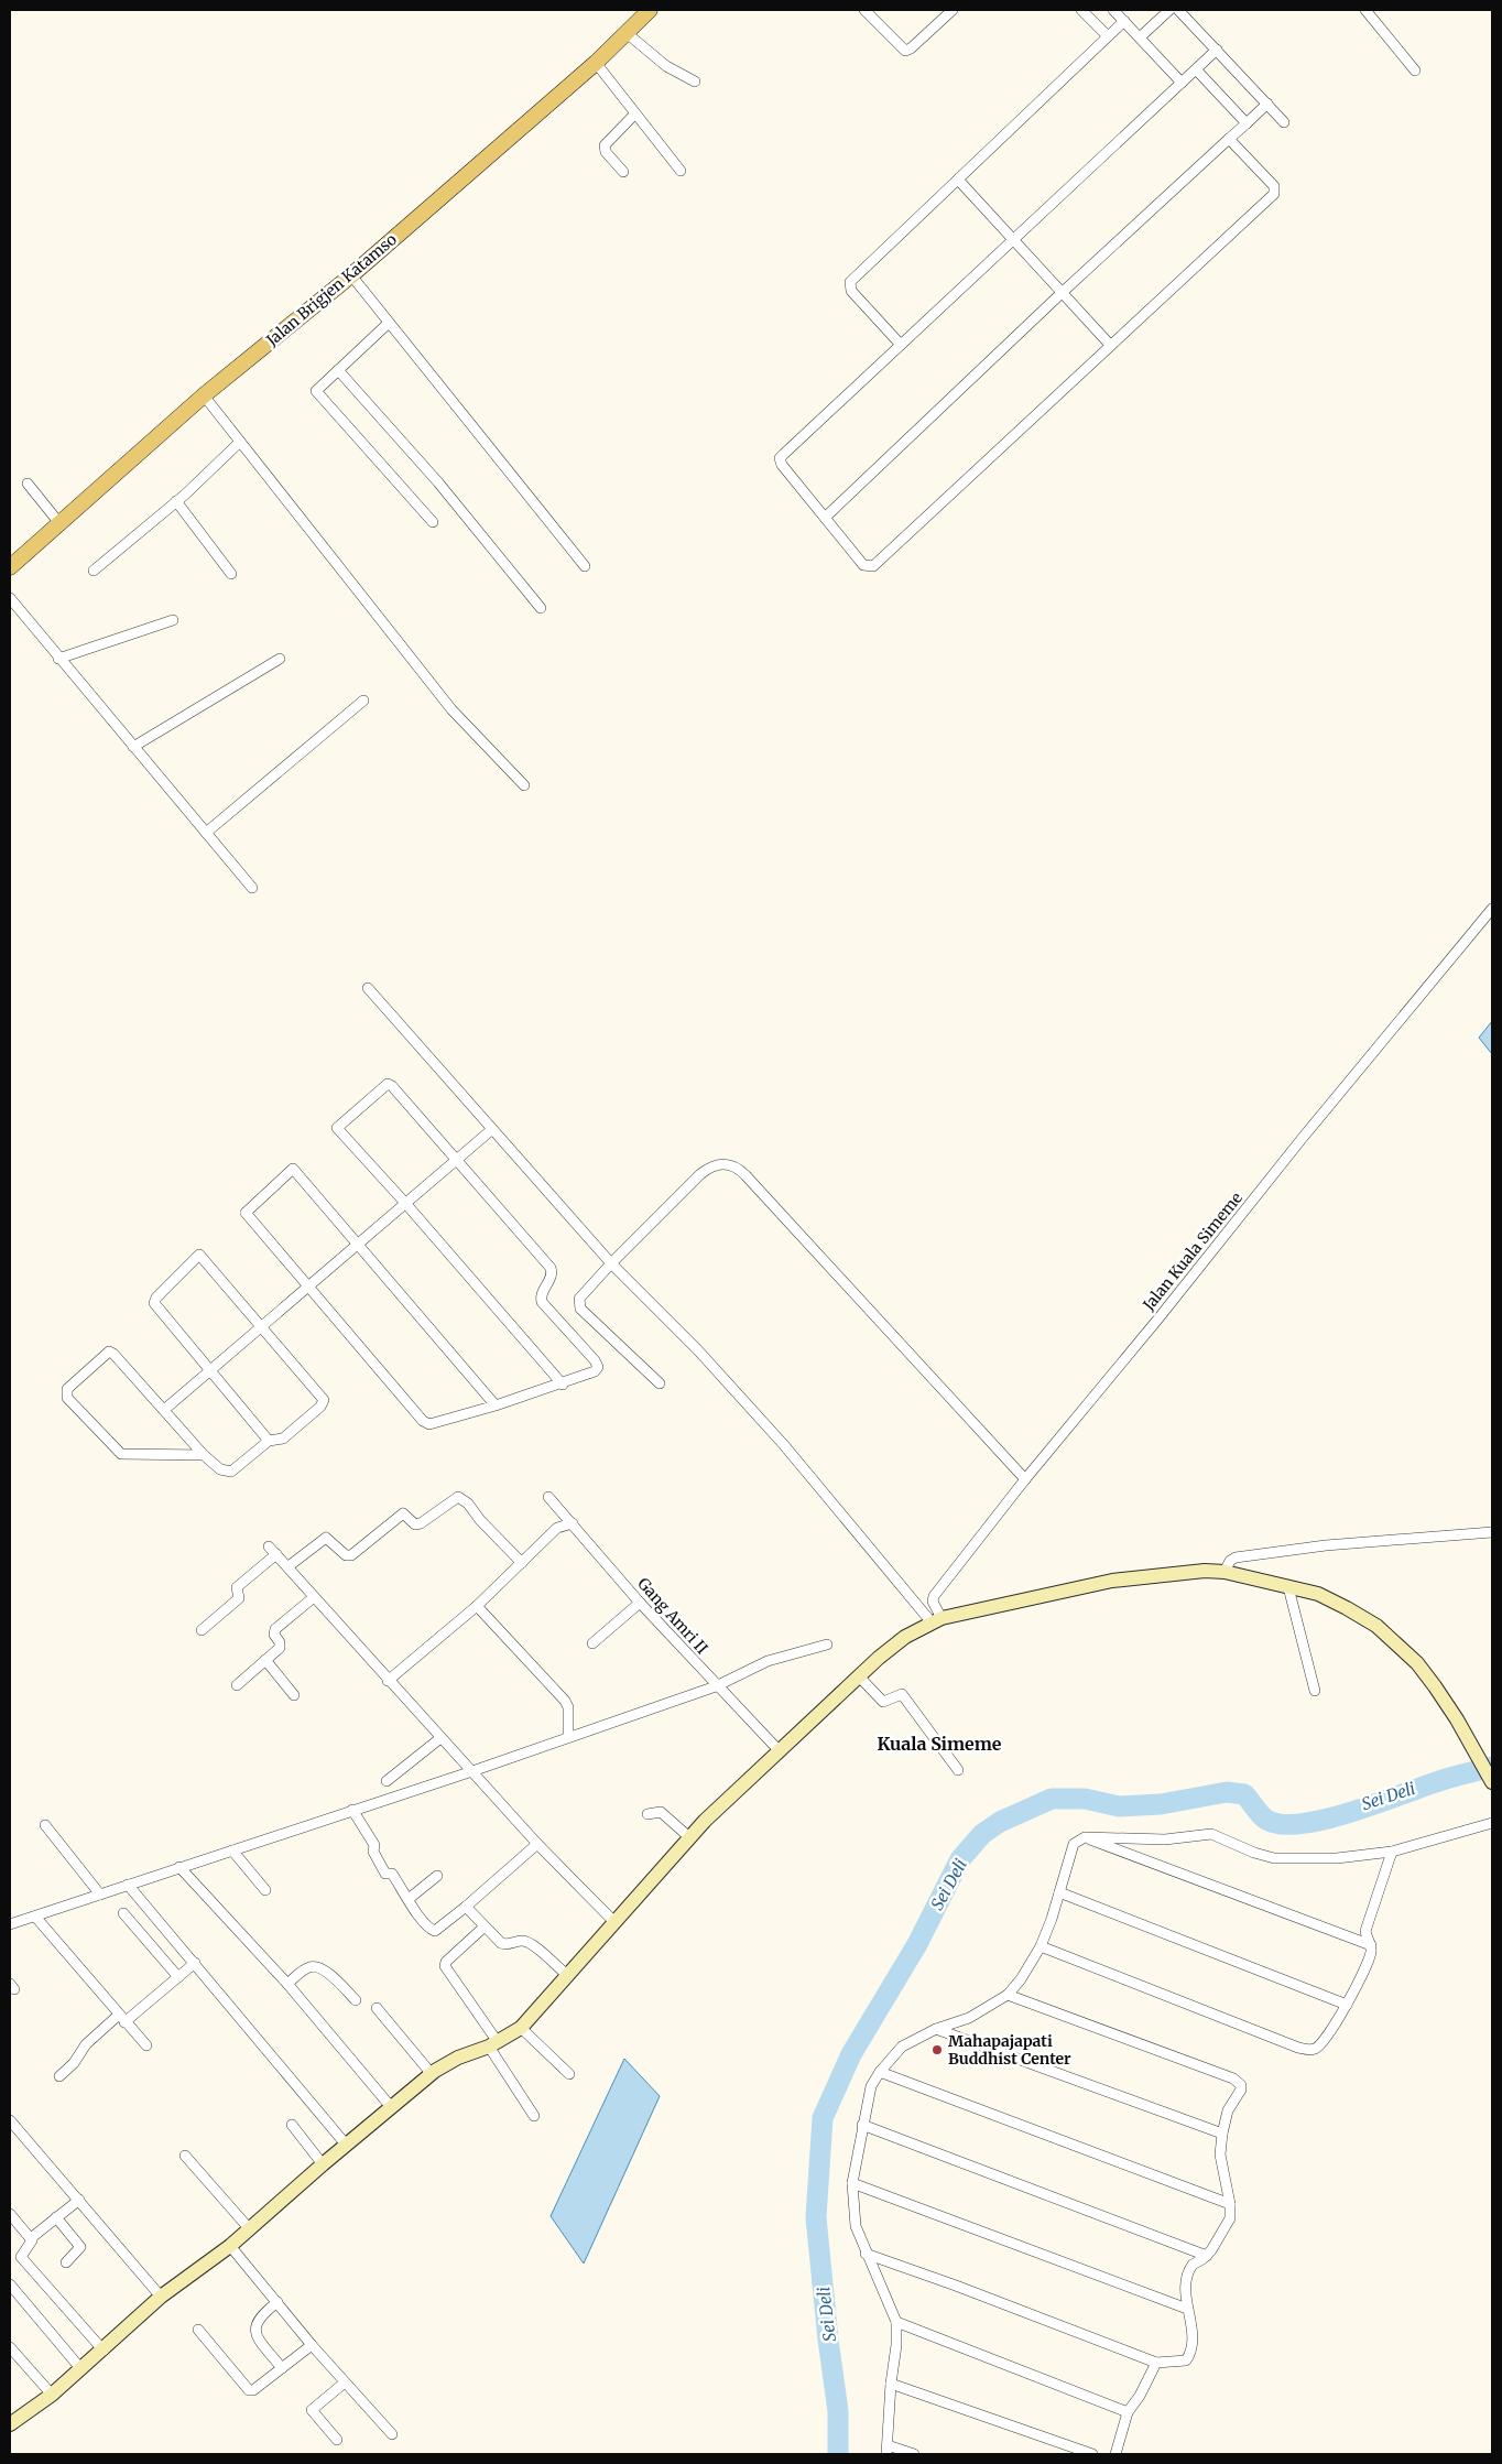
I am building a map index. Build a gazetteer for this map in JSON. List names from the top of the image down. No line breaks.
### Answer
{"streets":{"main road":["Jalan Brigjen Katamso"],"street":["Jalan Kuala Simeme","Gang Amri II"]},"districts":["Kuala Simeme"],"water":["Sei Deli"],"places":["Mahapajapati Buddhist Center"]}
